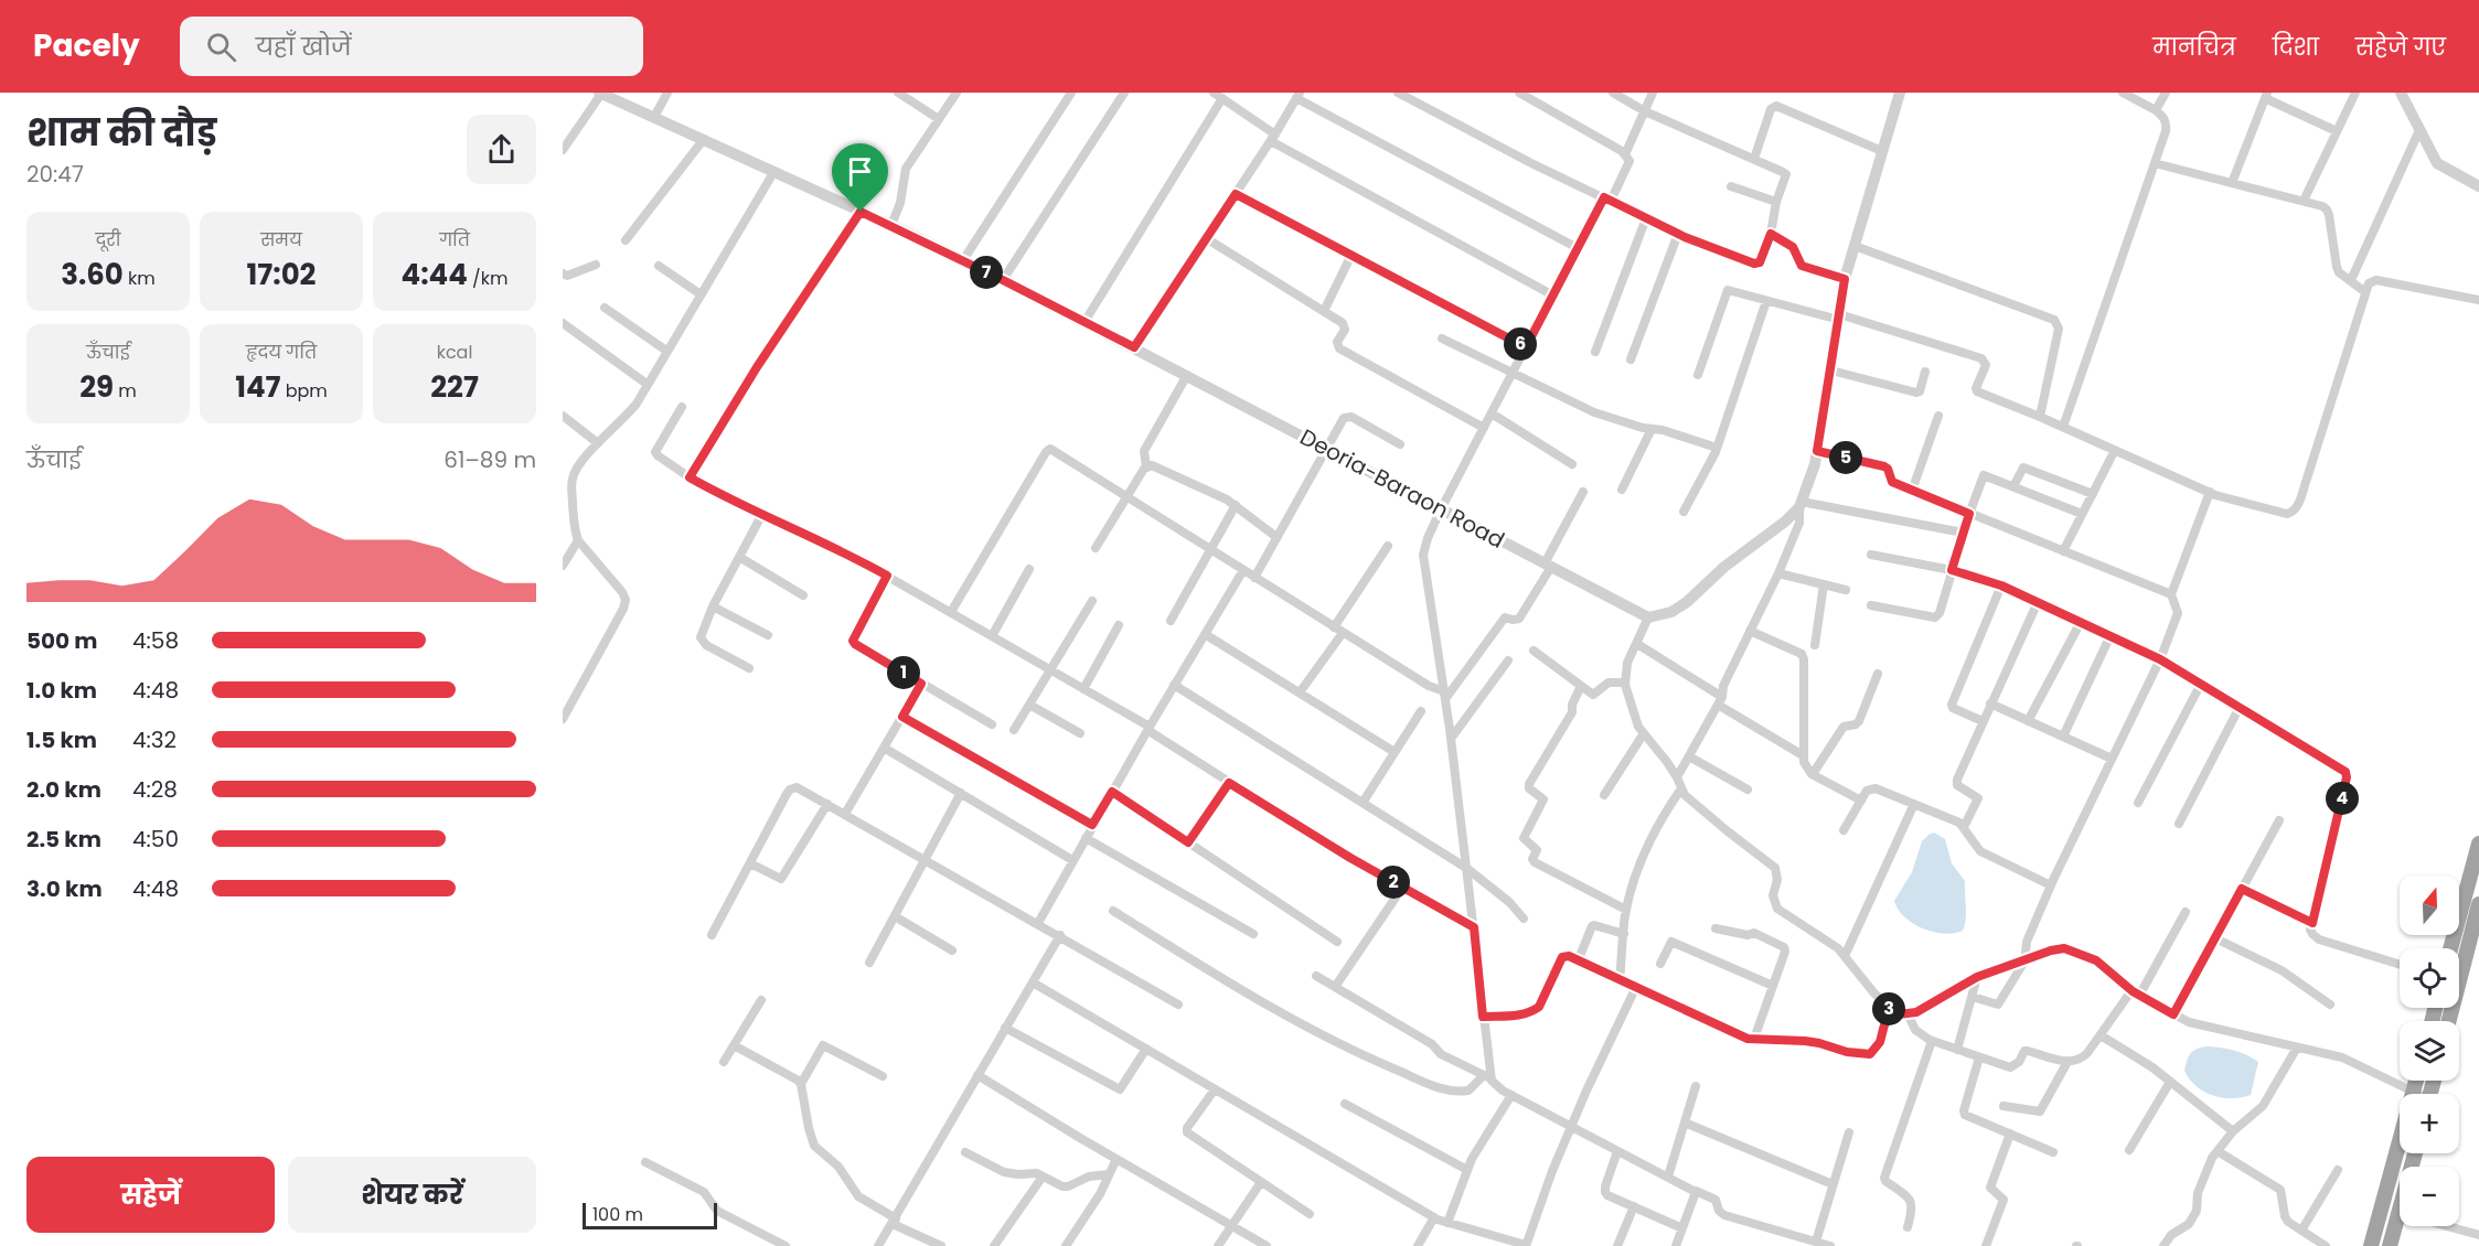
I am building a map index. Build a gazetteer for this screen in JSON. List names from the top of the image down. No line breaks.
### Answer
{"streets":{"street":["Deoria-Baraon Road"]},"scale_bar":"100 m","north":"top","page":{"header":"Pacely","search":"यहाँ खोजें","nav":["मानचित्र","दिशा","सहेजे गए"],"heading":["शाम की दौड़","20:47"],"stats":[["दूरी","3.60 km"],["समय","17:02"],["गति","4:44 /km"],["ऊँचाई","29 m"],["हृदय गति","147 bpm"],["kcal","227"]],"pins":["7","6","5","1","4","2","3"],"chart":["ऊँचाई","61–89 m"],"list":[{"name":"500 m","note":"4:58"},{"name":"1.0 km","note":"4:48"},{"name":"1.5 km","note":"4:32"},{"name":"2.0 km","note":"4:28"},{"name":"2.5 km","note":"4:50"},{"name":"3.0 km","note":"4:48"}],"map_buttons":["+","−"],"buttons":["सहेजें","शेयर करें"],"scale":"100 m"}}
